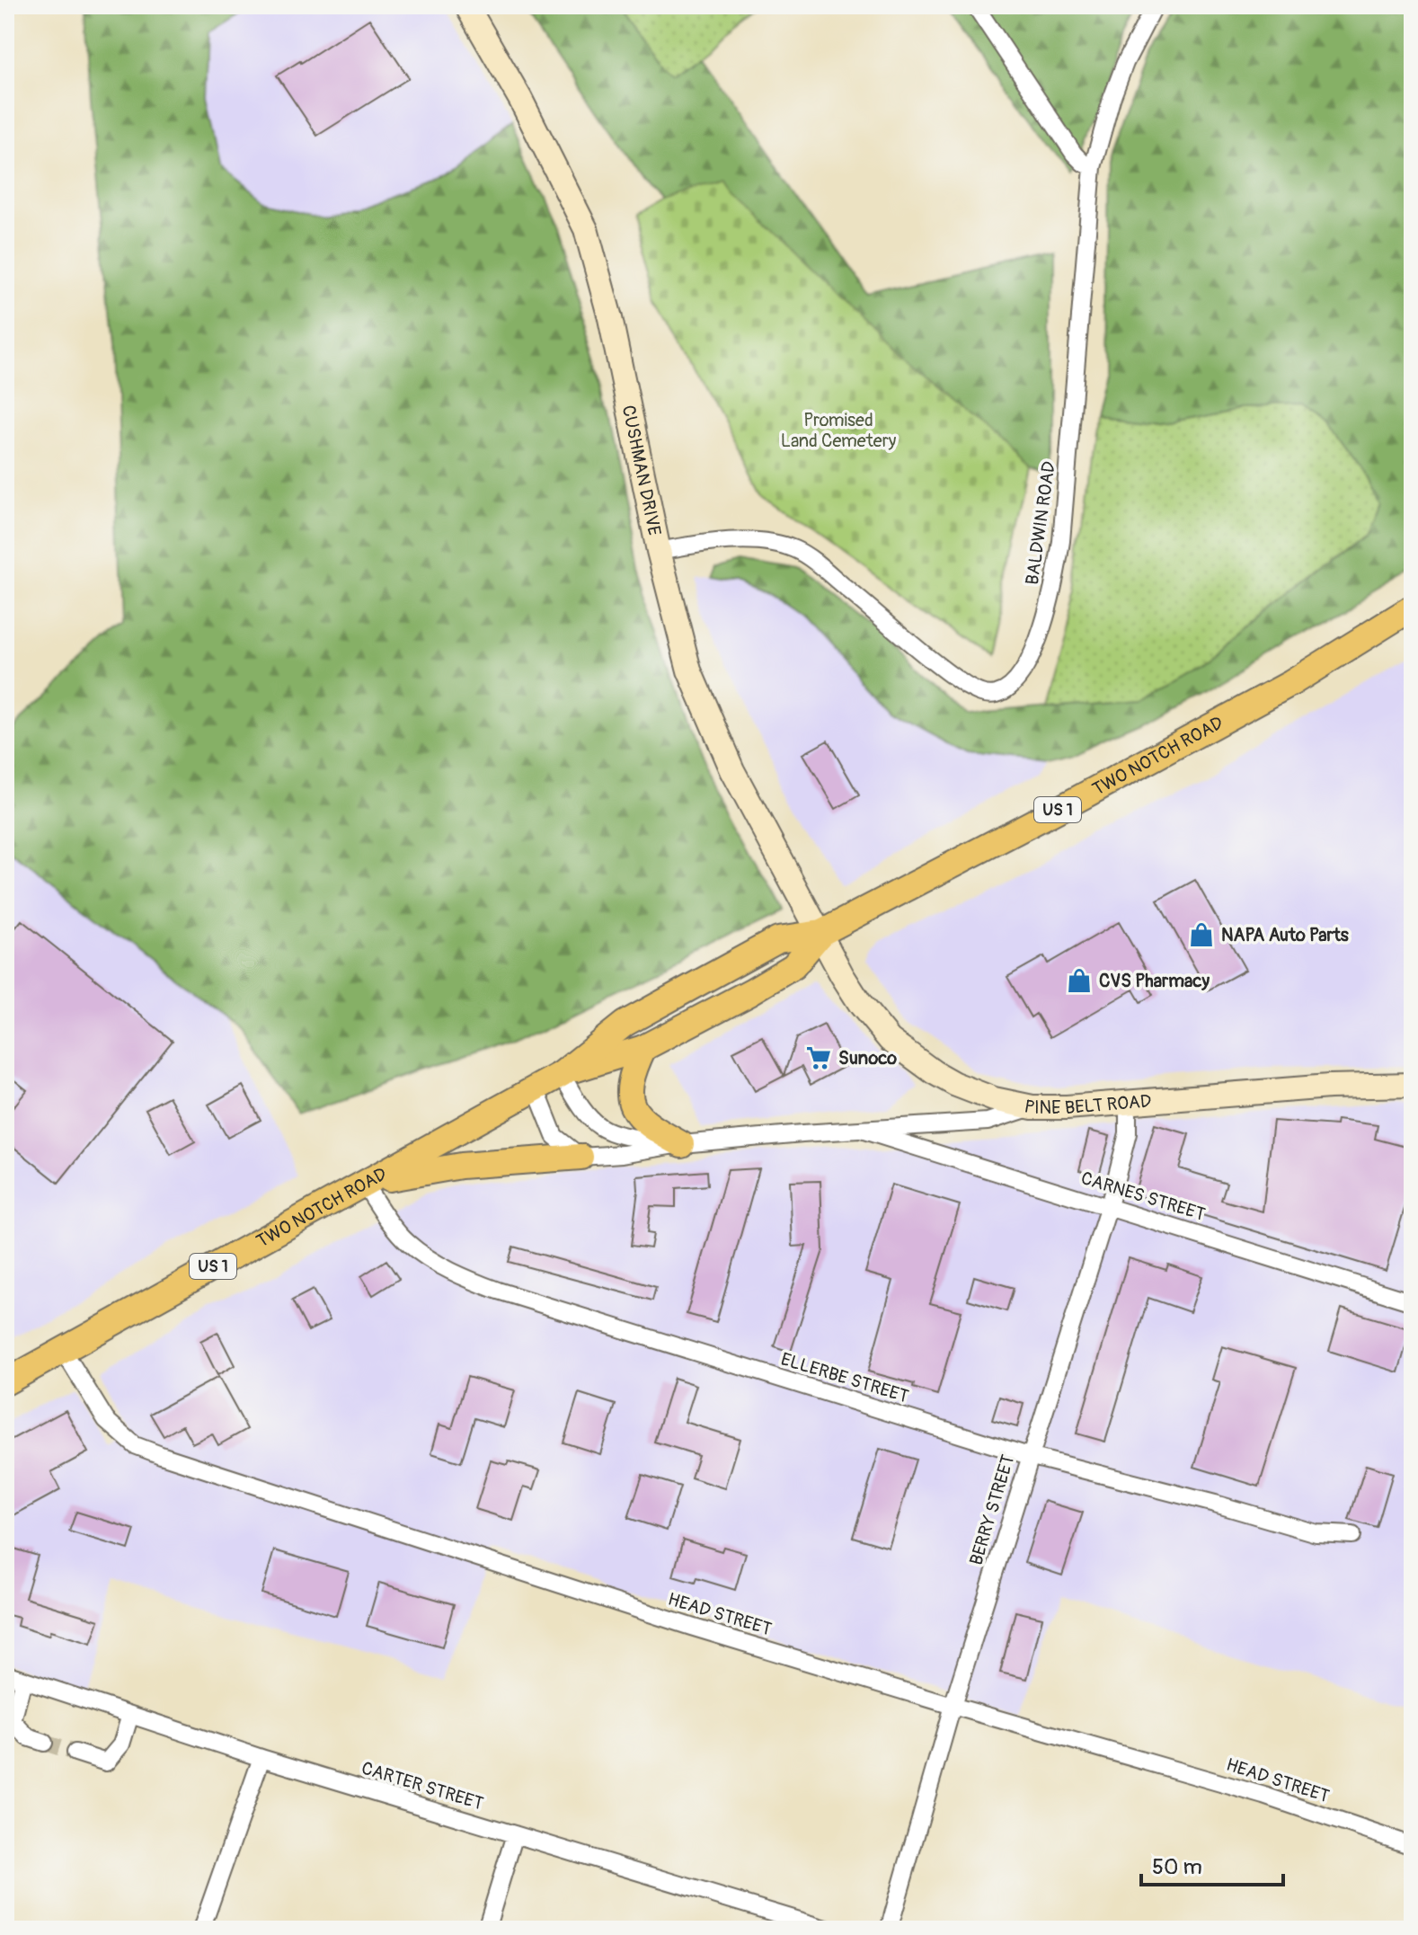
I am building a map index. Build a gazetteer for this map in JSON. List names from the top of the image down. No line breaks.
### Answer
{"streets":{"main road":["TWO NOTCH ROAD","US 1"],"street":["CUSHMAN DRIVE","BALDWIN ROAD","PINE BELT ROAD","CARNES STREET","ELLERBE STREET","BERRY STREET","HEAD STREET","CARTER STREET"]},"crossings":[["CUSHMAN DRIVE","BALDWIN ROAD"],["CUSHMAN DRIVE","TWO NOTCH ROAD"],["CUSHMAN DRIVE","PINE BELT ROAD"],["TWO NOTCH ROAD","PINE BELT ROAD"],["TWO NOTCH ROAD","ELLERBE STREET"],["TWO NOTCH ROAD","HEAD STREET"],["PINE BELT ROAD","CARNES STREET"],["PINE BELT ROAD","BERRY STREET"],["CARNES STREET","BERRY STREET"],["ELLERBE STREET","BERRY STREET"],["BERRY STREET","HEAD STREET"]],"parks":["Promised Land Cemetery"],"places":{"shop":["NAPA Auto Parts","CVS Pharmacy"],"supermarket":["Sunoco"]},"scale_bar":"50 m"}
